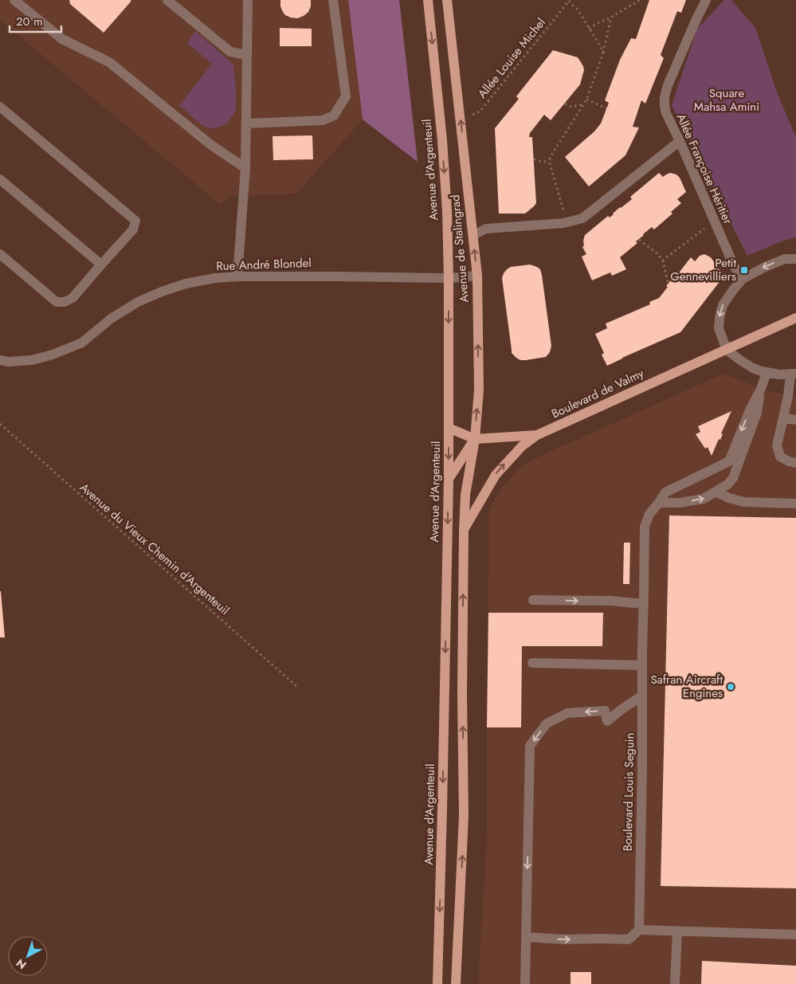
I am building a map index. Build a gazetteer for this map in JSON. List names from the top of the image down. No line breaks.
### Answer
{"streets":{"main road":["Avenue d'Argenteuil","Avenue de Stalingrad","Boulevard de Valmy"],"street":["Allée Françoise Héritier","Rue André Blondel","Boulevard Louis Seguin"],"path":["Allée Louise Michel","Avenue du Vieux Chemin d'Argenteuil"]},"crossings":[["Allée Louise Michel","Avenue de Stalingrad"],["Avenue d'Argenteuil","Rue André Blondel"],["Avenue d'Argenteuil","Boulevard de Valmy"],["Avenue de Stalingrad","Rue André Blondel"],["Avenue de Stalingrad","Boulevard de Valmy"]],"one_way":["Avenue de Stalingrad"],"parks":["Square Mahsa Amini"],"places":{"transit":["Petit Gennevilliers"],"other":["Safran Aircraft Engines"]},"scale_bar":"20 m","north":"bottom left"}
